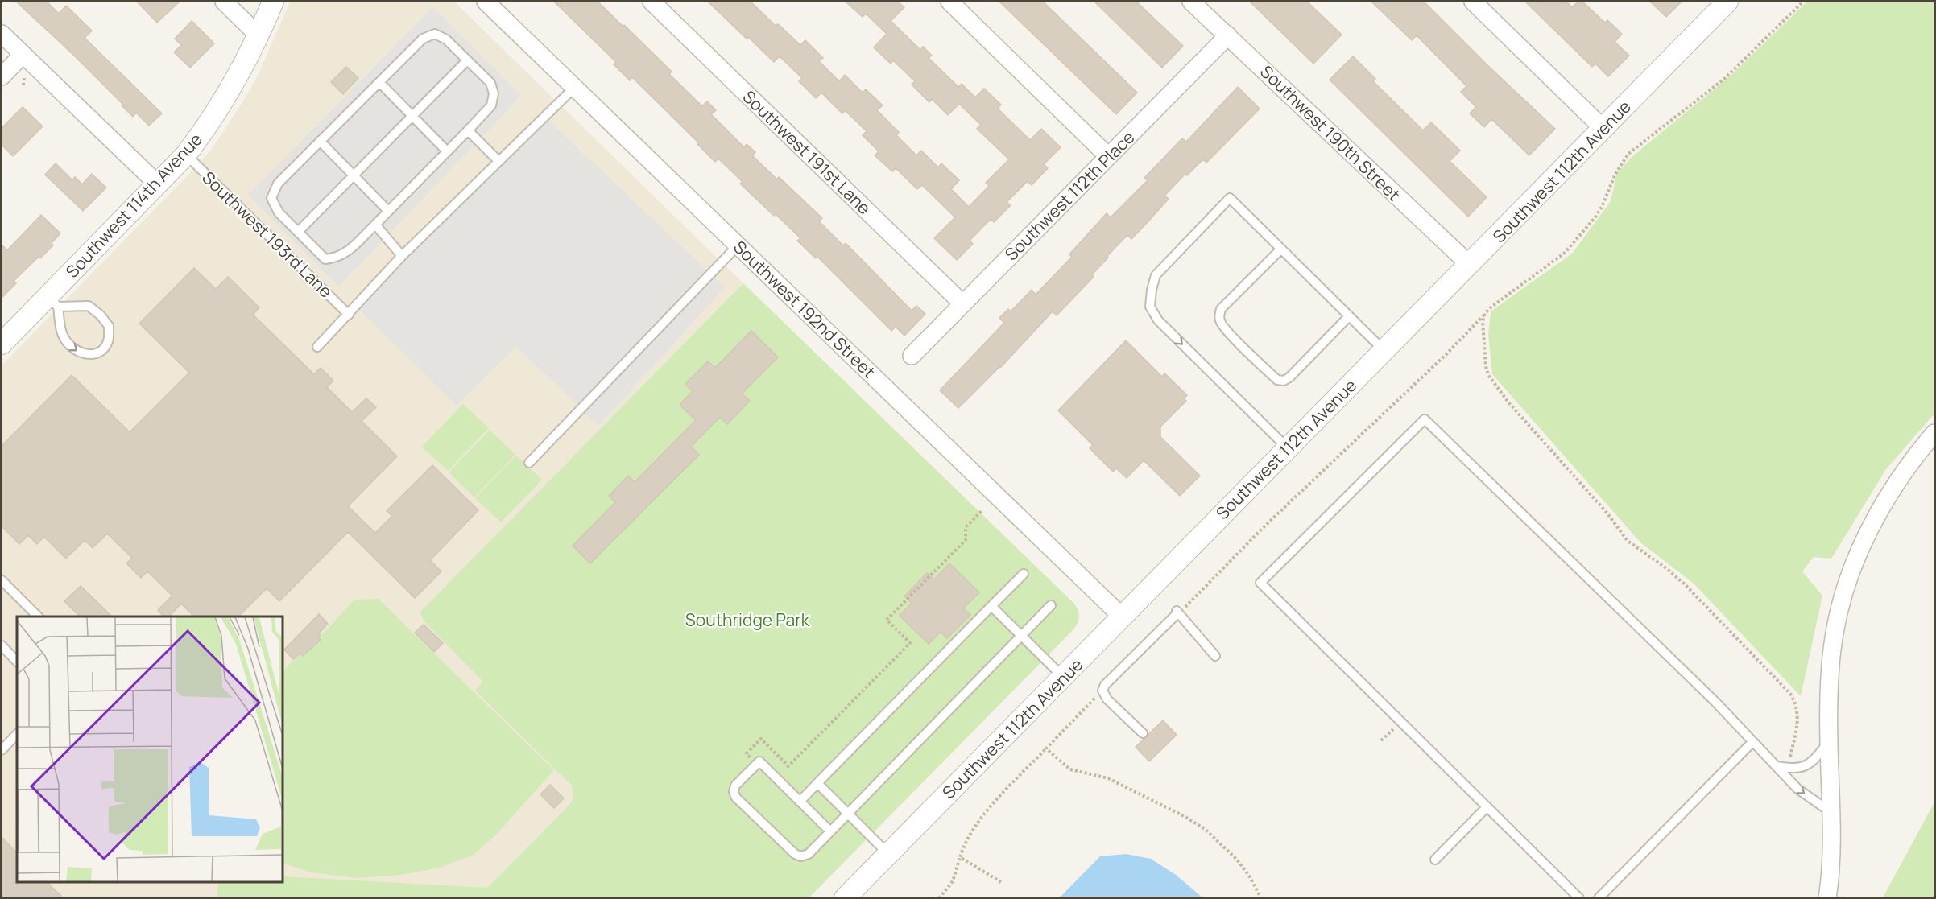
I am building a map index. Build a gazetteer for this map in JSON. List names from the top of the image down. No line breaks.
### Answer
{"streets":{"street":["Southwest 190th Street","Southwest 191st Lane","Southwest 112th Avenue","Southwest 112th Place","Southwest 114th Avenue","Southwest 192nd Street"],"lane":["Southwest 193rd Lane"]},"crossings":[["Southwest 190th Street","Southwest 112th Avenue"],["Southwest 190th Street","Southwest 112th Place"],["Southwest 191st Lane","Southwest 112th Place"],["Southwest 112th Avenue","Southwest 192nd Street"],["Southwest 114th Avenue","Southwest 193rd Lane"]],"parks":["Southridge Park"]}
